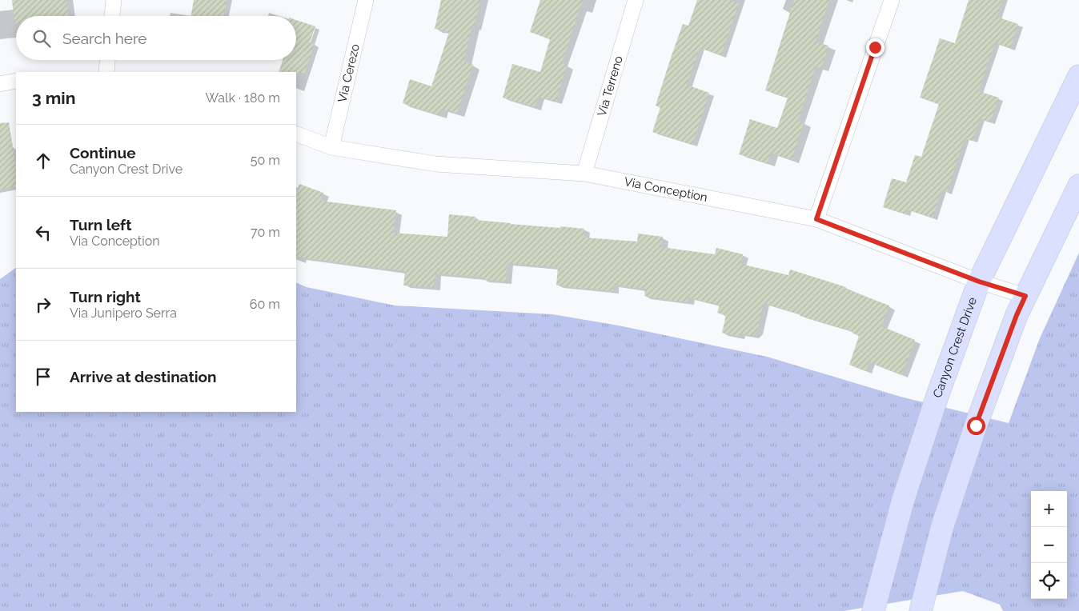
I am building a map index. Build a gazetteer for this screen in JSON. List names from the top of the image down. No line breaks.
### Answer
{"streets":{"main road":["Canyon Crest Drive"],"street":["Via Cerezo","Via Terreno","Via Conception"]},"crossings":[["Via Cerezo","Via Conception"],["Via Terreno","Via Conception"],["Via Conception","Canyon Crest Drive"]],"page":{"search":"Search here","heading":["3 min","Walk · 180 m"],"list":[["Continue","Canyon Crest Drive","50 m"],["Turn left","Via Conception","70 m"],["Turn right","Via Junipero Serra","60 m"],"Arrive at destination"],"map_buttons":["+","−"]}}
